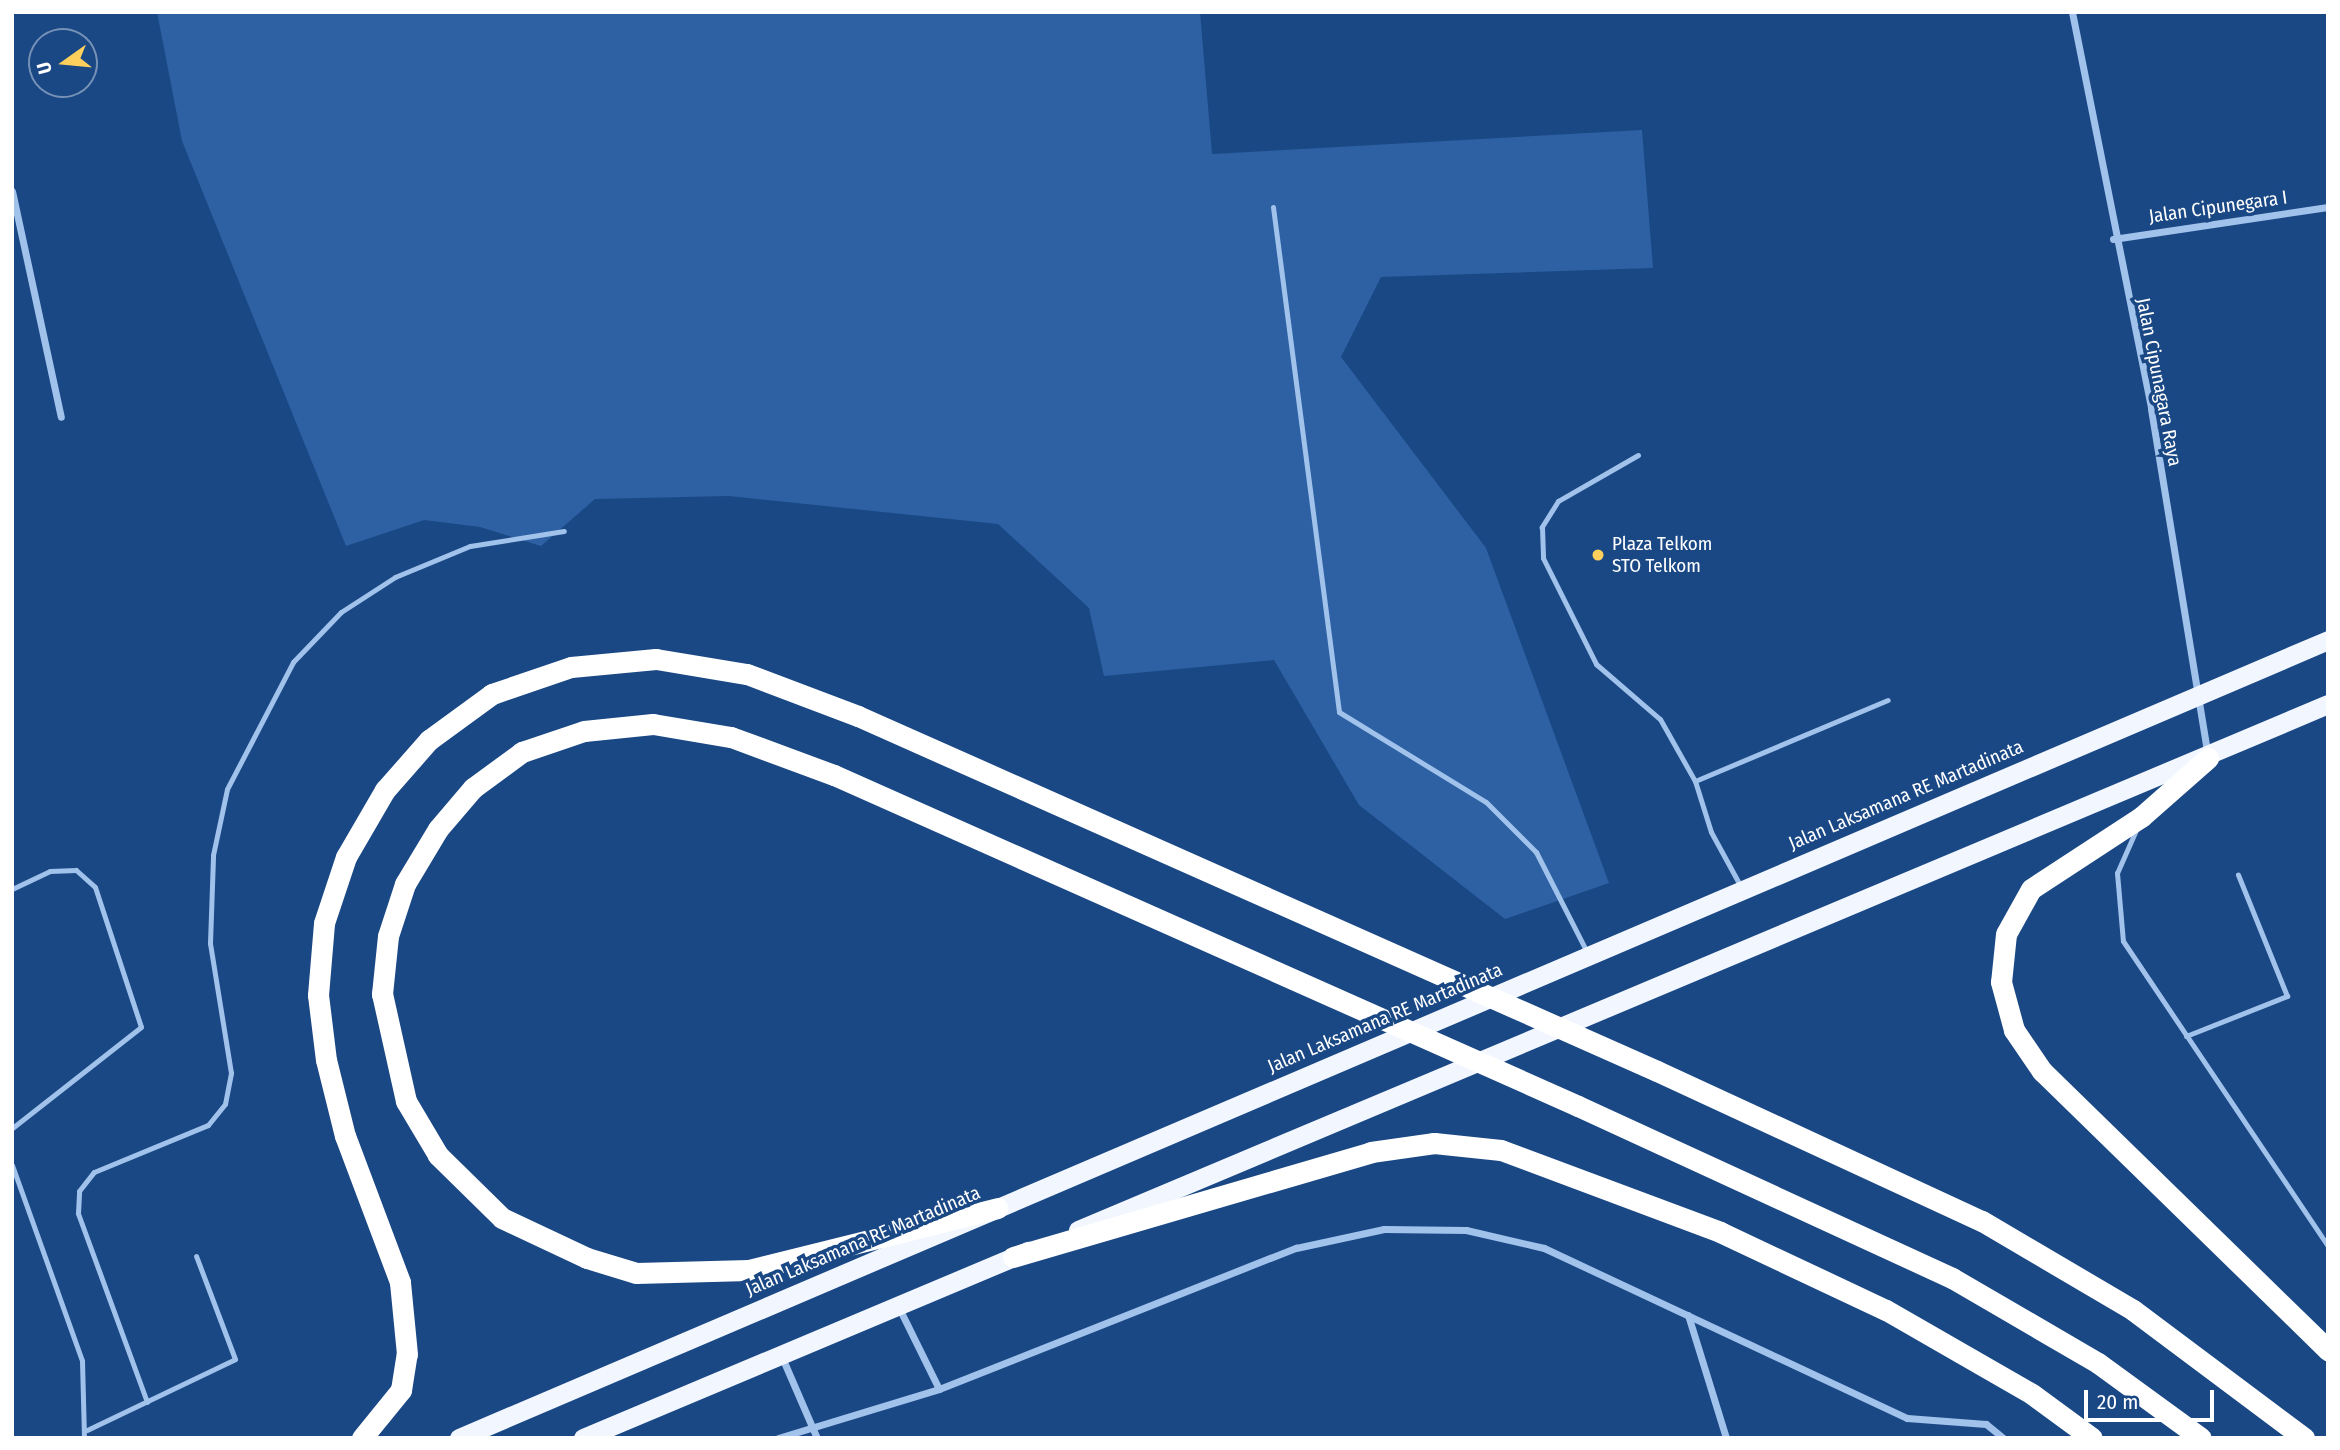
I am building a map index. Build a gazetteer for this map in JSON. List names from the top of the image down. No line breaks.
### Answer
{"streets":{"highway":["Jalan Laksamana RE Martadinata"],"street":["Jalan Cipunegara I","Jalan Cipunagara Raya"]},"crossings":[["Jalan Cipunegara I","Jalan Cipunagara Raya"],["Jalan Cipunagara Raya","Jalan Laksamana RE Martadinata"]],"places":["Plaza Telkom STO Telkom"],"scale_bar":"20 m","north":"left"}
